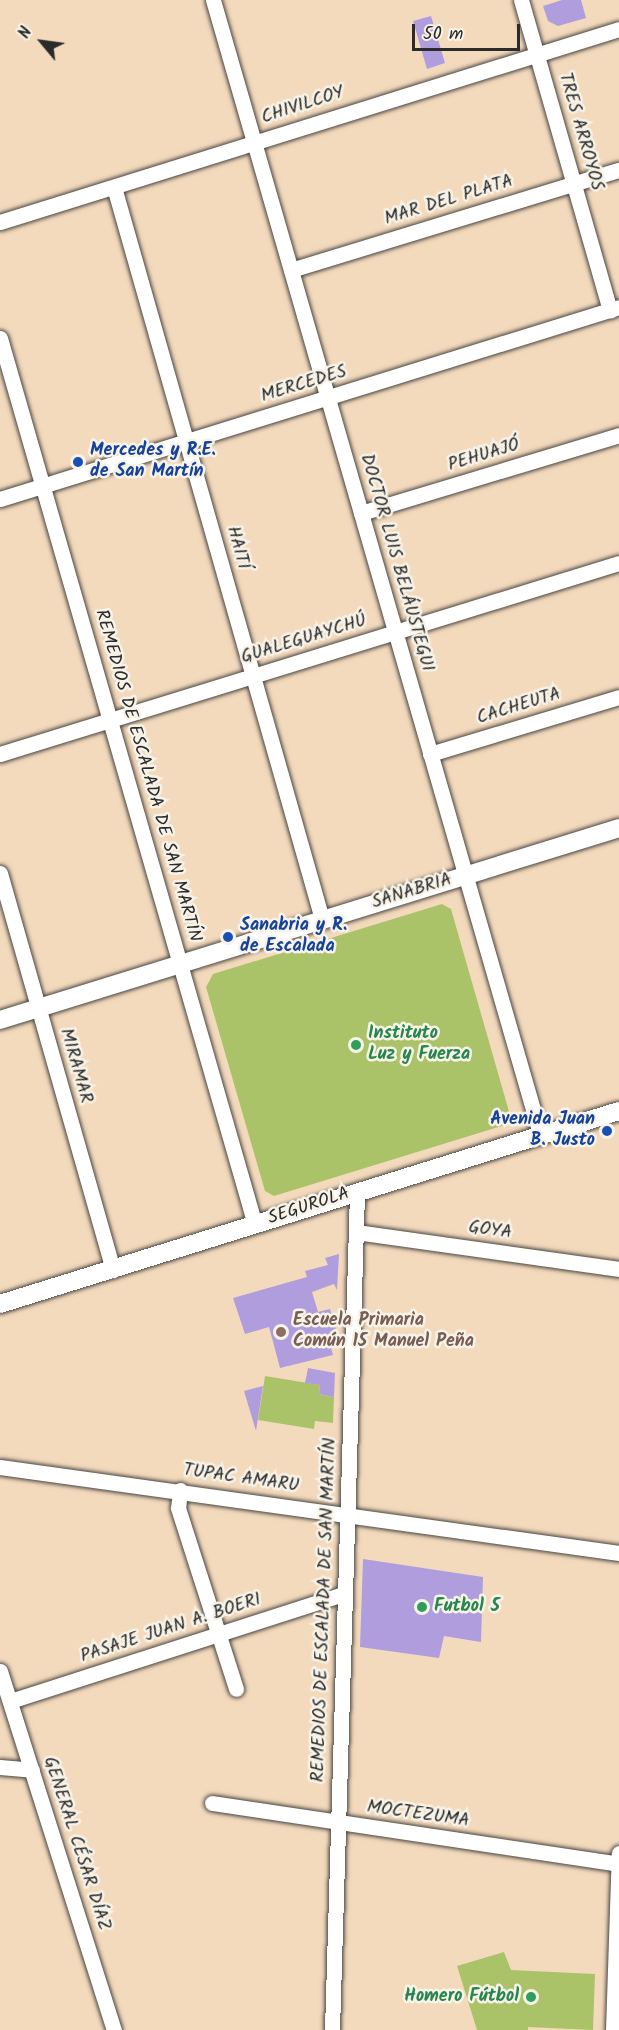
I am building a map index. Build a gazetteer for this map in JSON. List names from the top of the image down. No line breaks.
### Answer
{"streets":{"street":["CHIVILCOY","TRES ARROYOS","MAR DEL PLATA","MERCEDES","PEHUAJÓ","HAITÍ","DOCTOR LUIS BELÁUSTEGUI","GUALEGUAYCHÚ","CACHEUTA","REMEDIOS DE ESCALADA DE SAN MARTÍN","SANABRIA","MIRAMAR","SEGUROLA","GOYA","TUPAC AMARU","PASAJE JUAN A. BOERI","MOCTEZUMA","GENERAL CÉSAR DÍAZ"]},"crossings":[["CHIVILCOY","TRES ARROYOS"],["CHIVILCOY","HAITÍ"],["CHIVILCOY","DOCTOR LUIS BELÁUSTEGUI"],["TRES ARROYOS","MAR DEL PLATA"],["TRES ARROYOS","MERCEDES"],["MAR DEL PLATA","DOCTOR LUIS BELÁUSTEGUI"],["MERCEDES","HAITÍ"],["MERCEDES","DOCTOR LUIS BELÁUSTEGUI"],["MERCEDES","REMEDIOS DE ESCALADA DE SAN MARTÍN"],["PEHUAJÓ","DOCTOR LUIS BELÁUSTEGUI"],["HAITÍ","GUALEGUAYCHÚ"],["HAITÍ","SANABRIA"],["DOCTOR LUIS BELÁUSTEGUI","GUALEGUAYCHÚ"],["DOCTOR LUIS BELÁUSTEGUI","CACHEUTA"],["DOCTOR LUIS BELÁUSTEGUI","SANABRIA"],["DOCTOR LUIS BELÁUSTEGUI","SEGUROLA"],["GUALEGUAYCHÚ","REMEDIOS DE ESCALADA DE SAN MARTÍN"],["REMEDIOS DE ESCALADA DE SAN MARTÍN","SANABRIA"],["REMEDIOS DE ESCALADA DE SAN MARTÍN","SEGUROLA"],["REMEDIOS DE ESCALADA DE SAN MARTÍN","GOYA"],["REMEDIOS DE ESCALADA DE SAN MARTÍN","TUPAC AMARU"],["REMEDIOS DE ESCALADA DE SAN MARTÍN","PASAJE JUAN A. BOERI"],["REMEDIOS DE ESCALADA DE SAN MARTÍN","MOCTEZUMA"],["SANABRIA","MIRAMAR"],["MIRAMAR","SEGUROLA"],["PASAJE JUAN A. BOERI","GENERAL CÉSAR DÍAZ"]],"places":["Mercedes y R.E. de San Martín","Sanabria y R. de Escalada","Instituto Luz y Fuerza","Avenida Juan B. Justo","Escuela Primaria Común 15 Manuel Peña","Futbol 5","Homero Fútbol"],"scale_bar":"50 m","north":"top left"}
